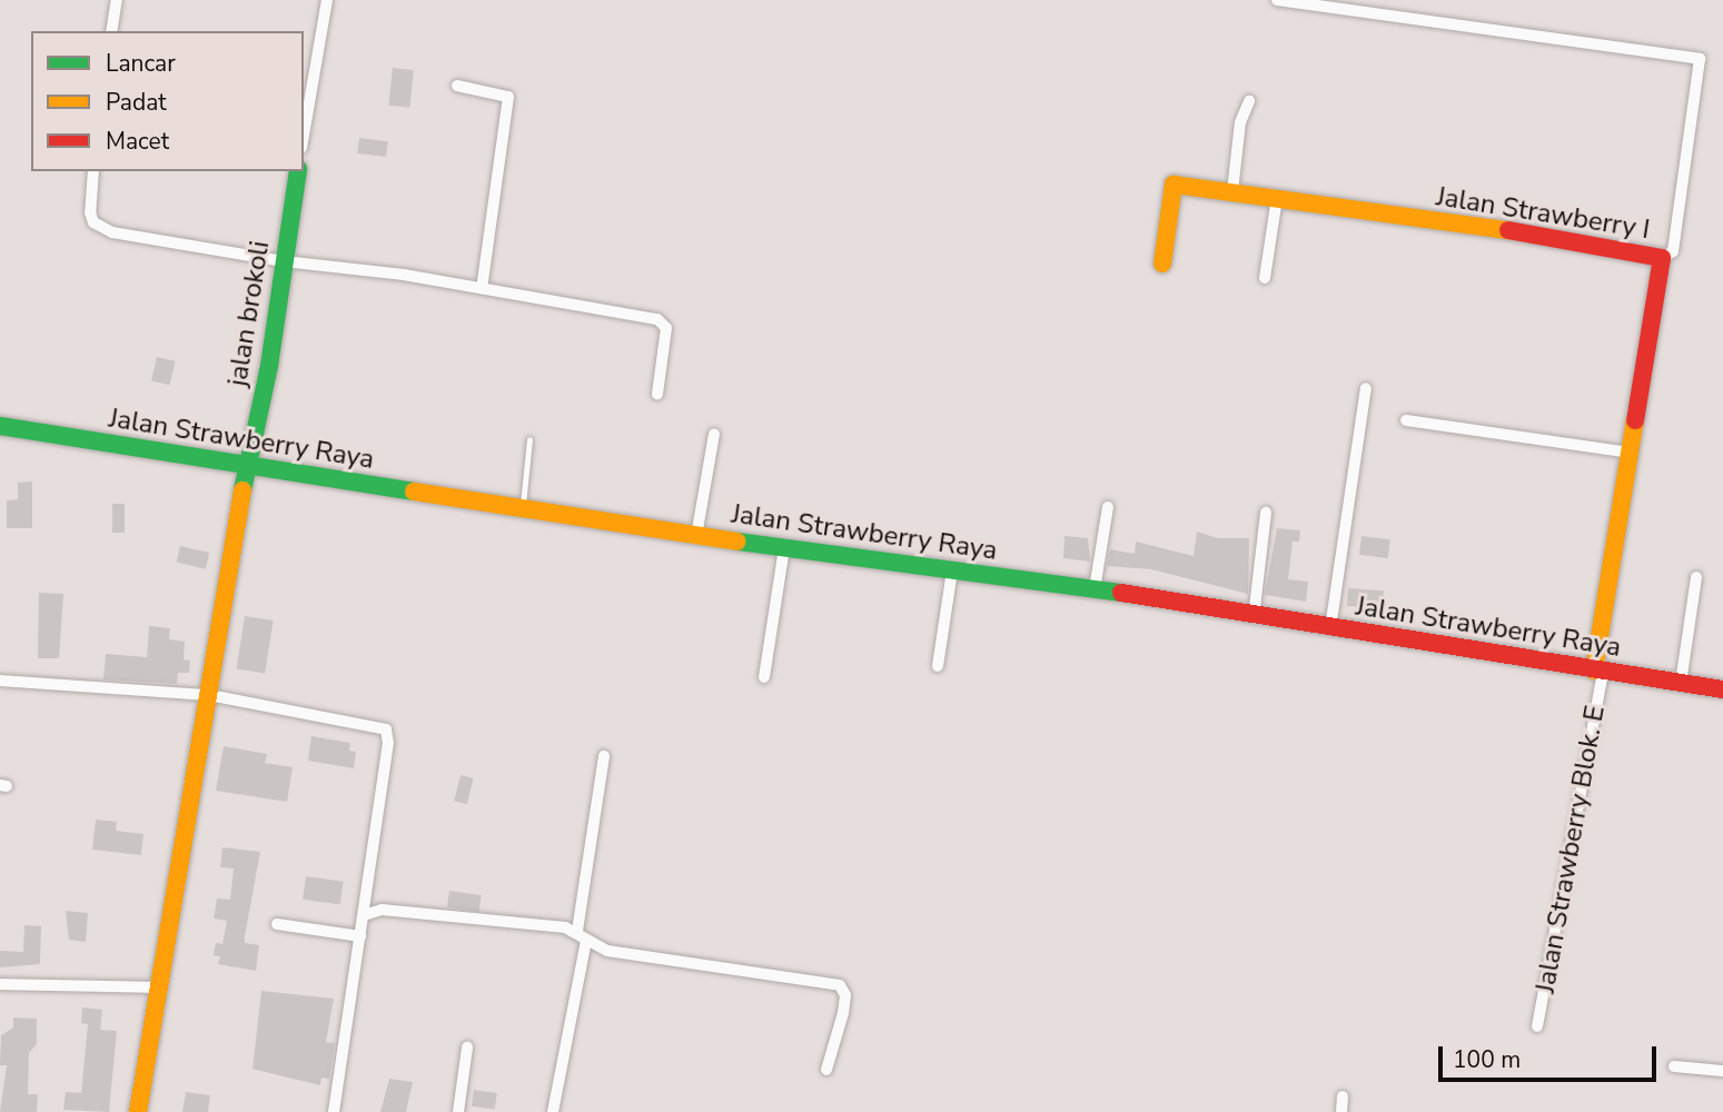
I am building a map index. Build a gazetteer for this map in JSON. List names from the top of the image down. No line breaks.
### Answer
{"streets":{"street":["Jalan Strawberry I","jalan brokoli","Jalan Strawberry Raya","Jalan Strawberry Blok. E"]},"crossings":[["Jalan Strawberry I","Jalan Strawberry Raya"],["Jalan Strawberry I","Jalan Strawberry Blok. E"],["jalan brokoli","Jalan Strawberry Raya"],["Jalan Strawberry Raya","Jalan Strawberry Blok. E"]],"legend":["Lancar","Padat","Macet"],"scale_bar":"100 m"}
